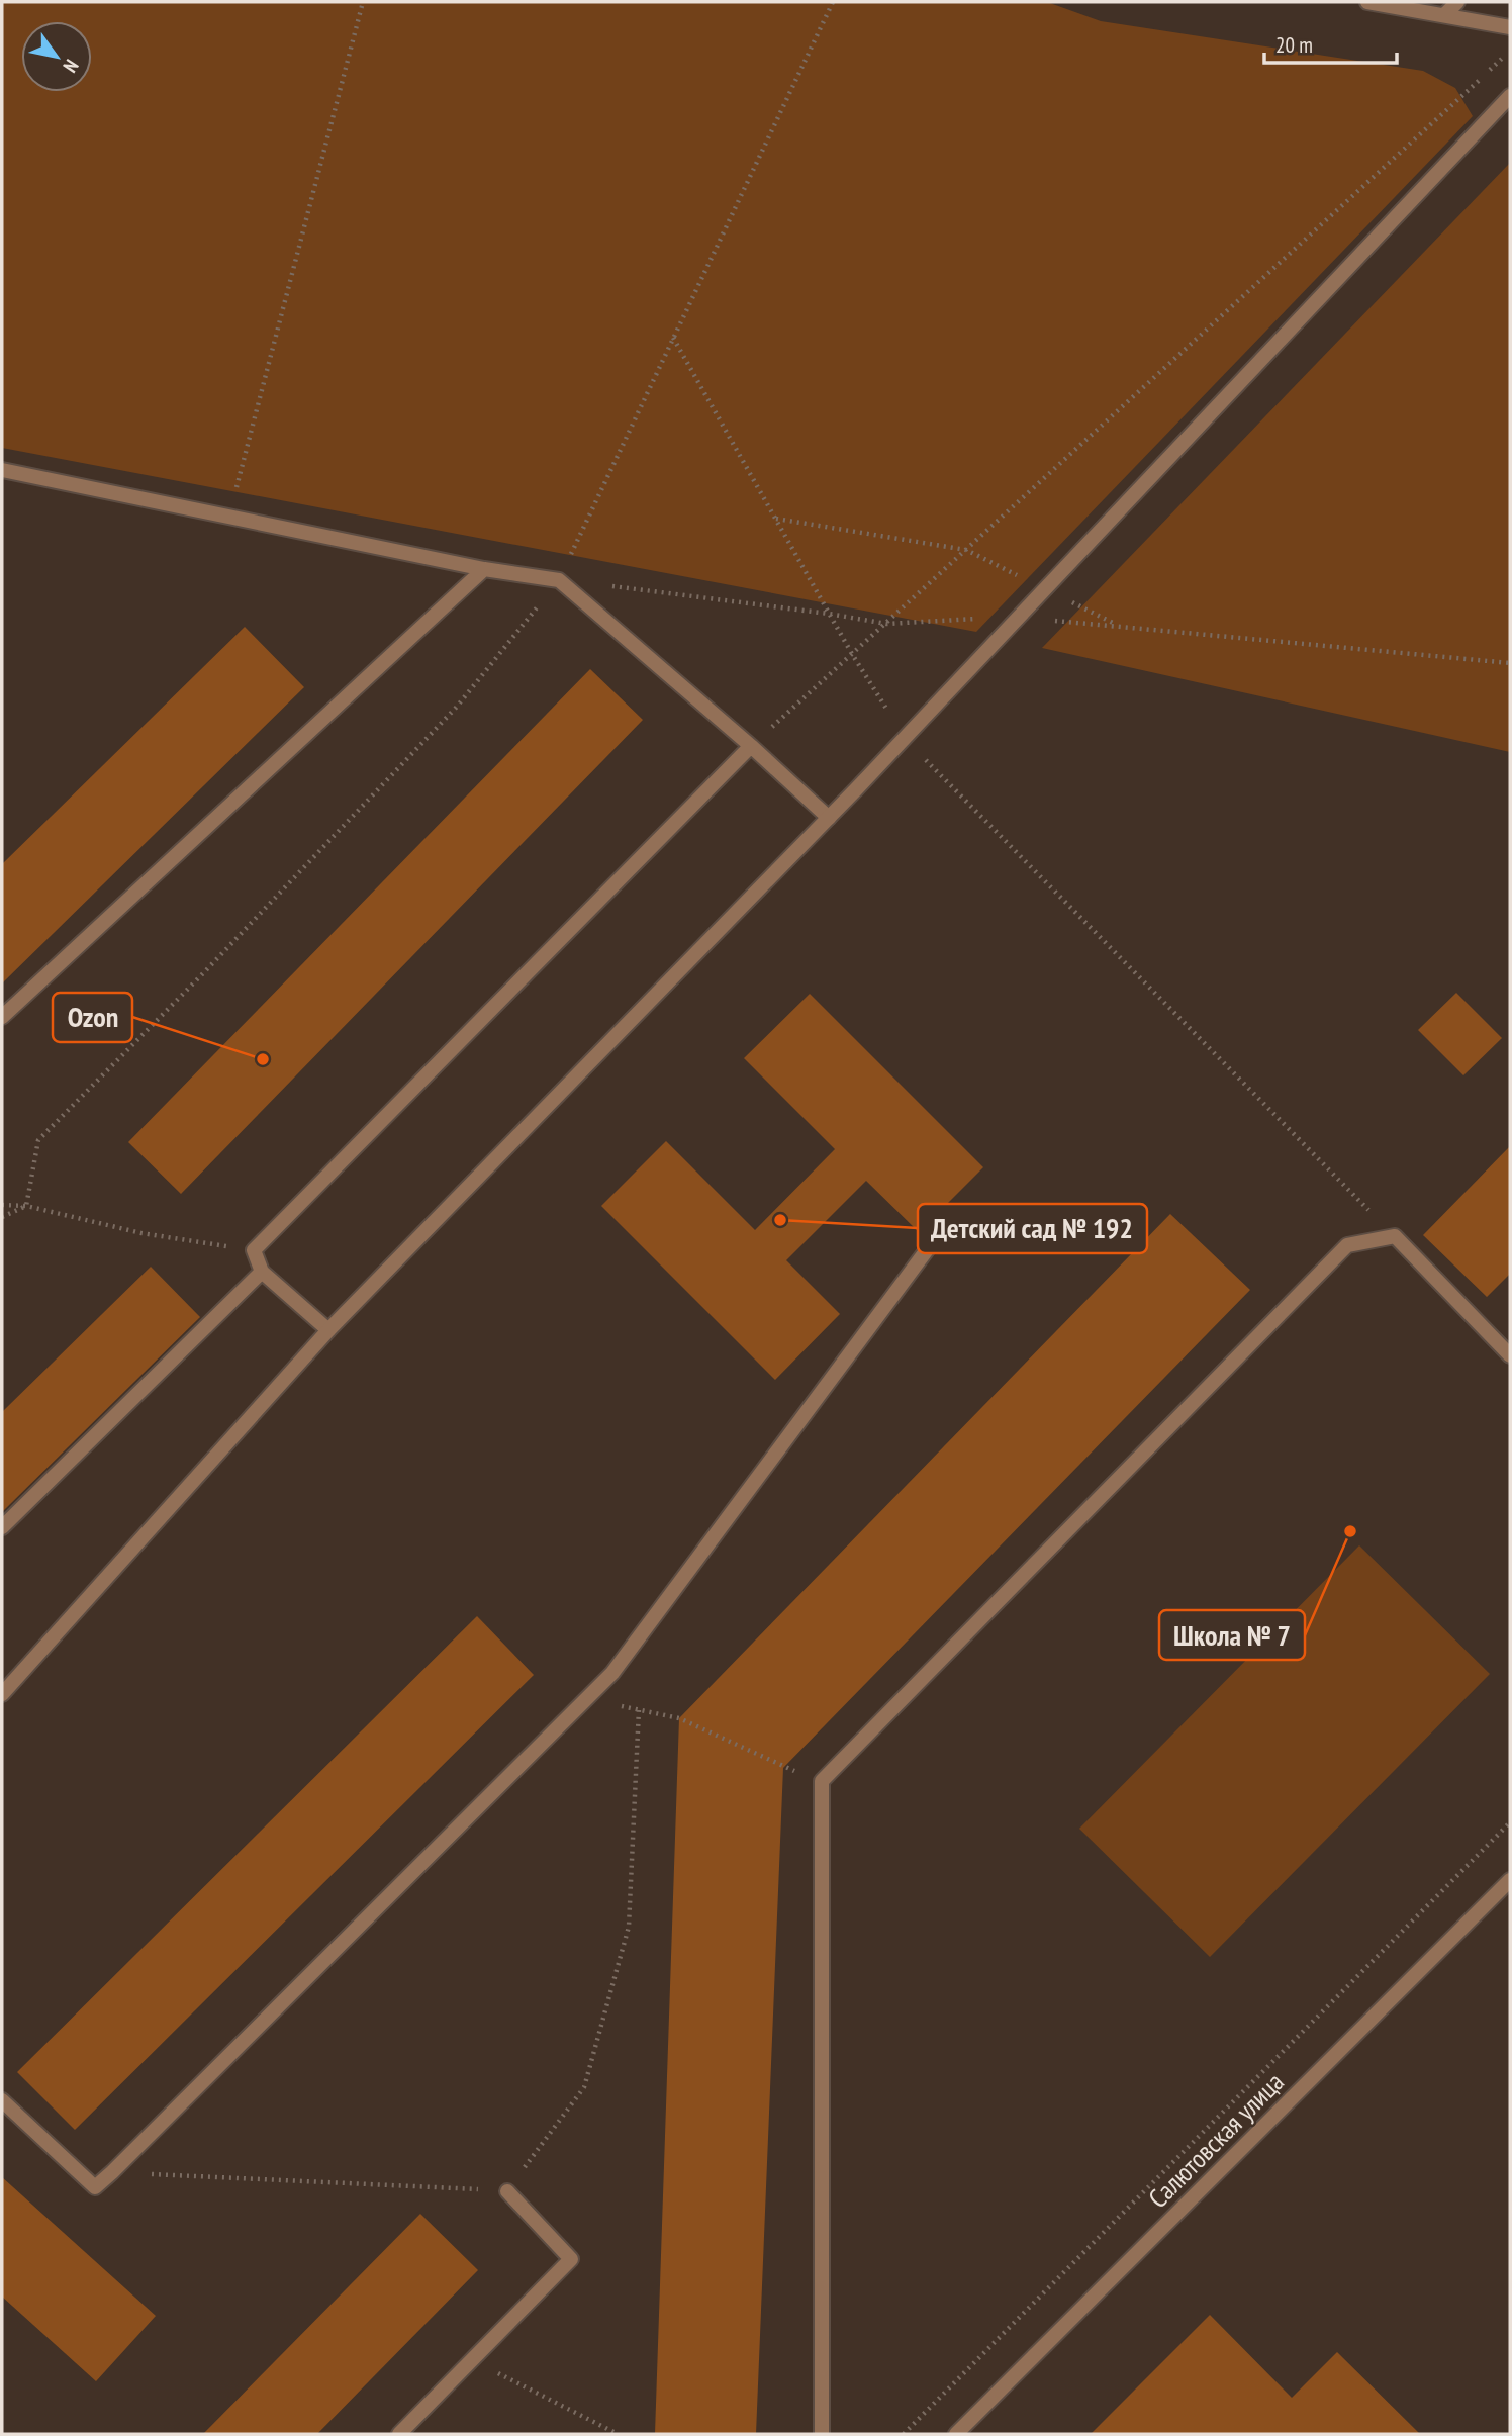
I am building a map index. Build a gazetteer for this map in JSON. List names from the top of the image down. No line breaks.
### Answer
{"streets":{"street":["Салютовская улица"]},"places":["Ozon","Детский сад № 192","Школа № 7"],"scale_bar":"20 m","north":"bottom right"}
